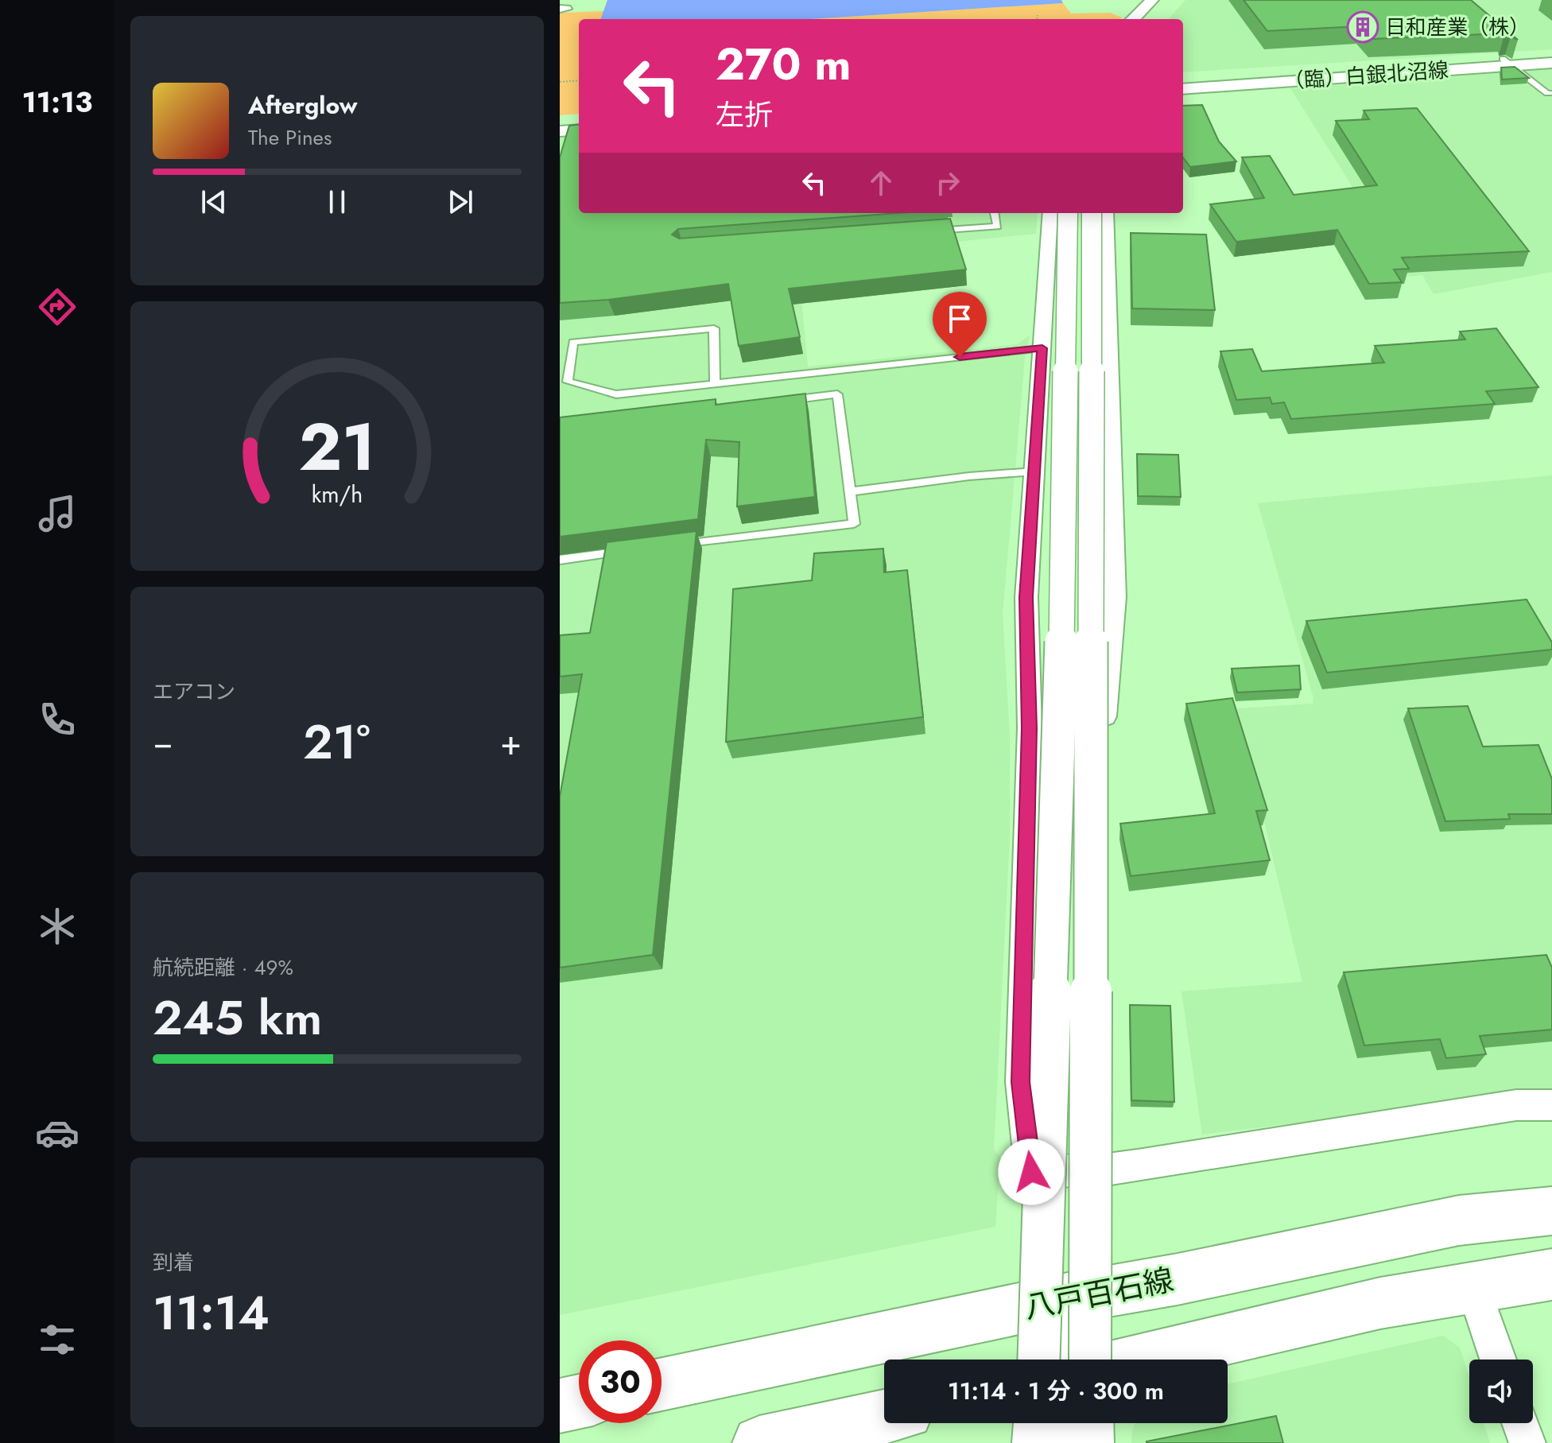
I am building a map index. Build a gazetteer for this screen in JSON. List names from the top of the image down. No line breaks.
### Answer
{"streets":{"main road":["八戸百石線"],"street":["（臨）白銀北沼線"]},"places":{"building":["日和産業（株）"]},"page":{"tabs":"11:13","turn":["270 m","左折"],"song":["Afterglow","The Pines"],"tile":["エアコン",["航続距離 · 49%","245 km"],["到着","11:14"]],"heat":["−","21°","+"],"limit":"30","trip":"11:14 · 1 分 · 300 m","gauge":["21","km/h"]}}
